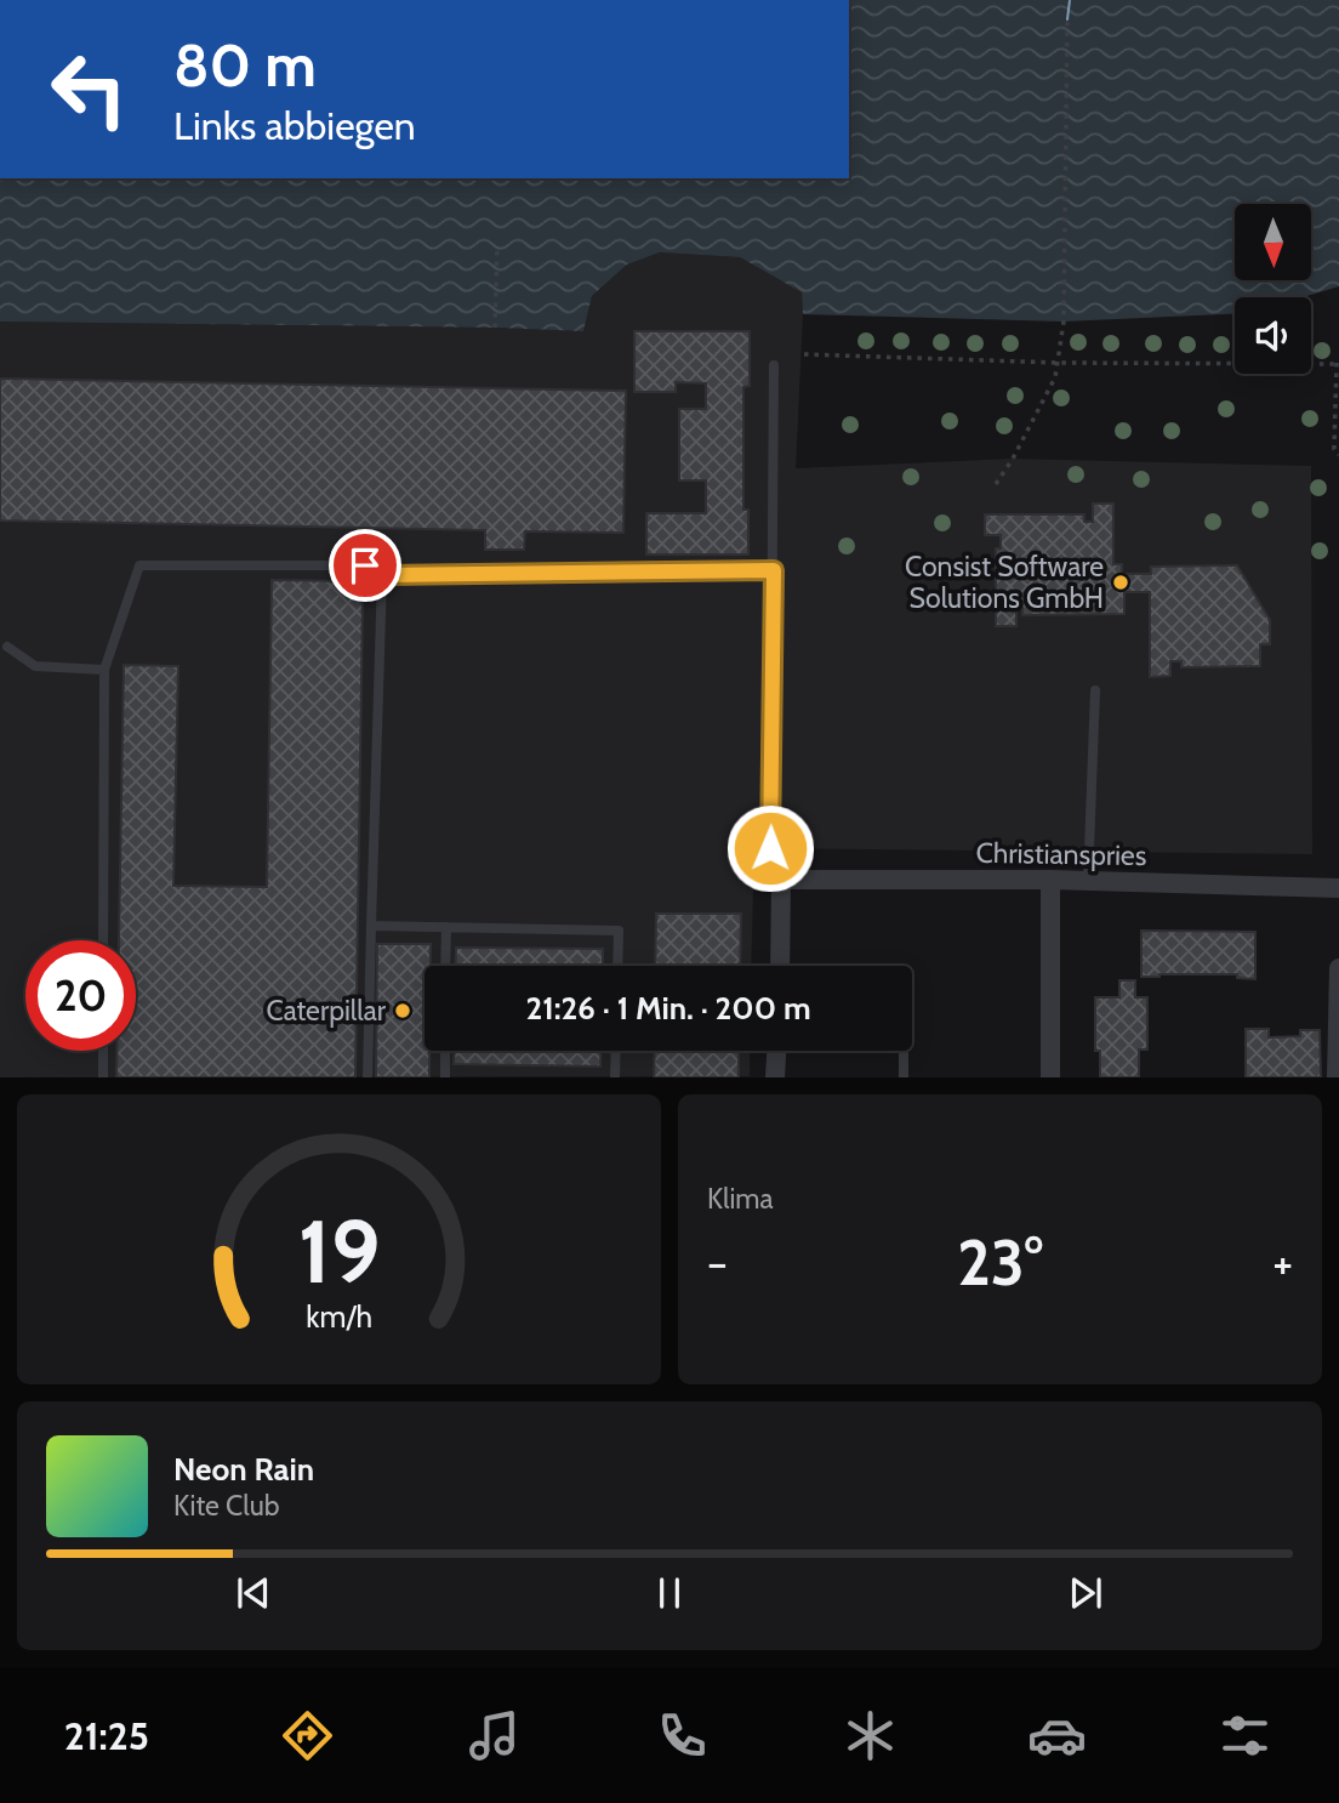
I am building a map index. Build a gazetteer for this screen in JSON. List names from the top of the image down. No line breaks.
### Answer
{"streets":{"street":["Christianspries"]},"places":["Consist Software Solutions GmbH","Caterpillar"],"north":"bottom","page":{"turn":["80 m","Links abbiegen"],"limit":"20","trip":"21:26 · 1 Min. · 200 m","tile":"Klima","heat":["−","23°","+"],"song":["Neon Rain","Kite Club"],"tabs":"21:25","gauge":["19","km/h"]}}
